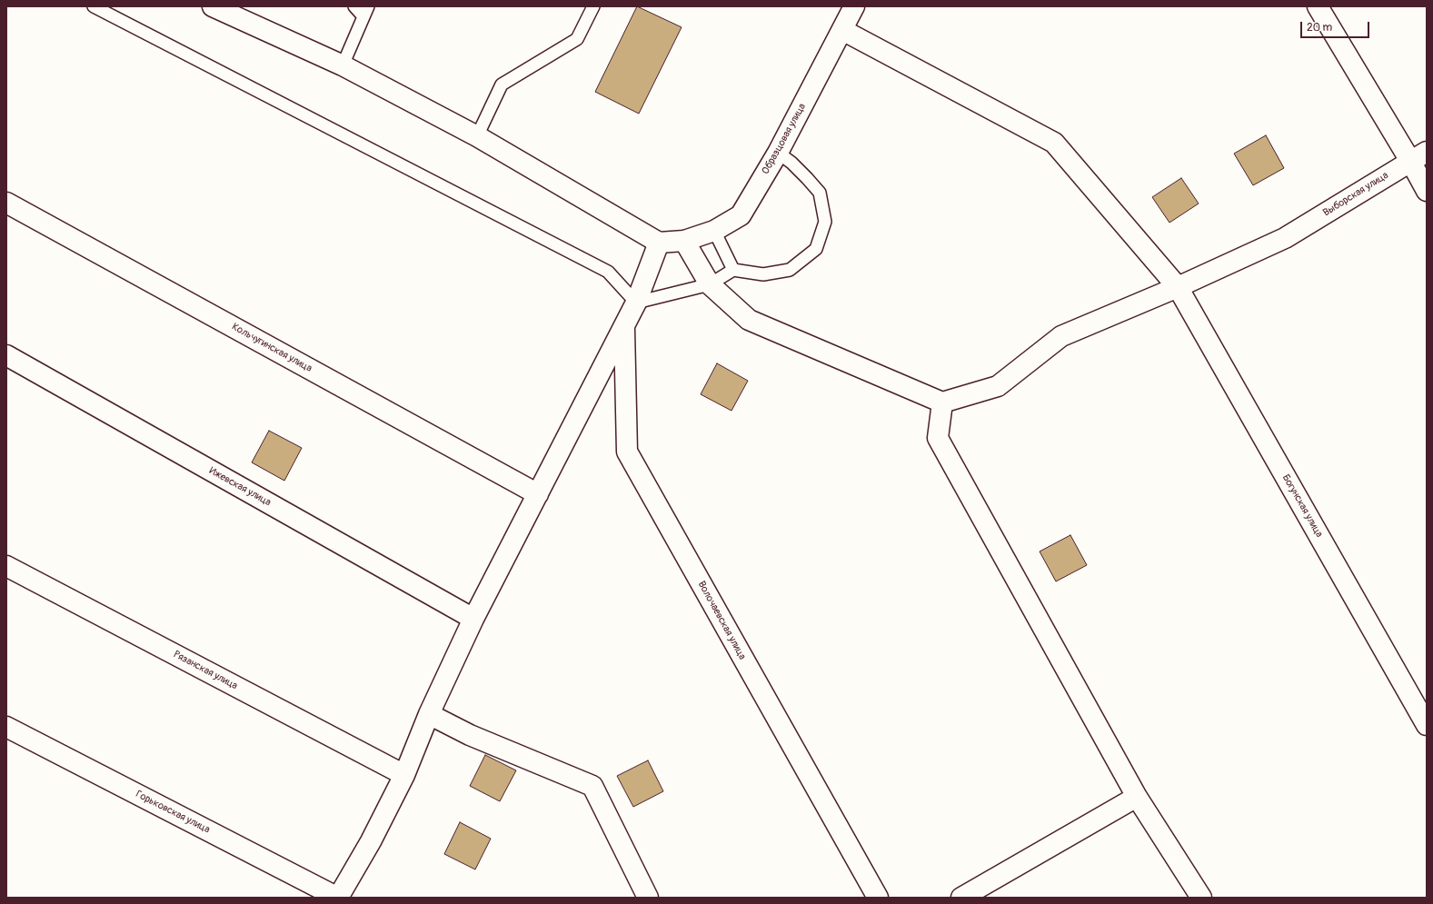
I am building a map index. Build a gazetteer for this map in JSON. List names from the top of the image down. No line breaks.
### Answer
{"streets":{"street":["Образцовая улица","Выборская улица","Кольчугинская улица","Ижевская улица","Богунская улица","Волочаевская улица","Рязанская улица","Горьковская улица"]},"crossings":[["Образцовая улица","Богунская улица"],["Выборская улица","Богунская улица"]],"scale_bar":"20 m"}
